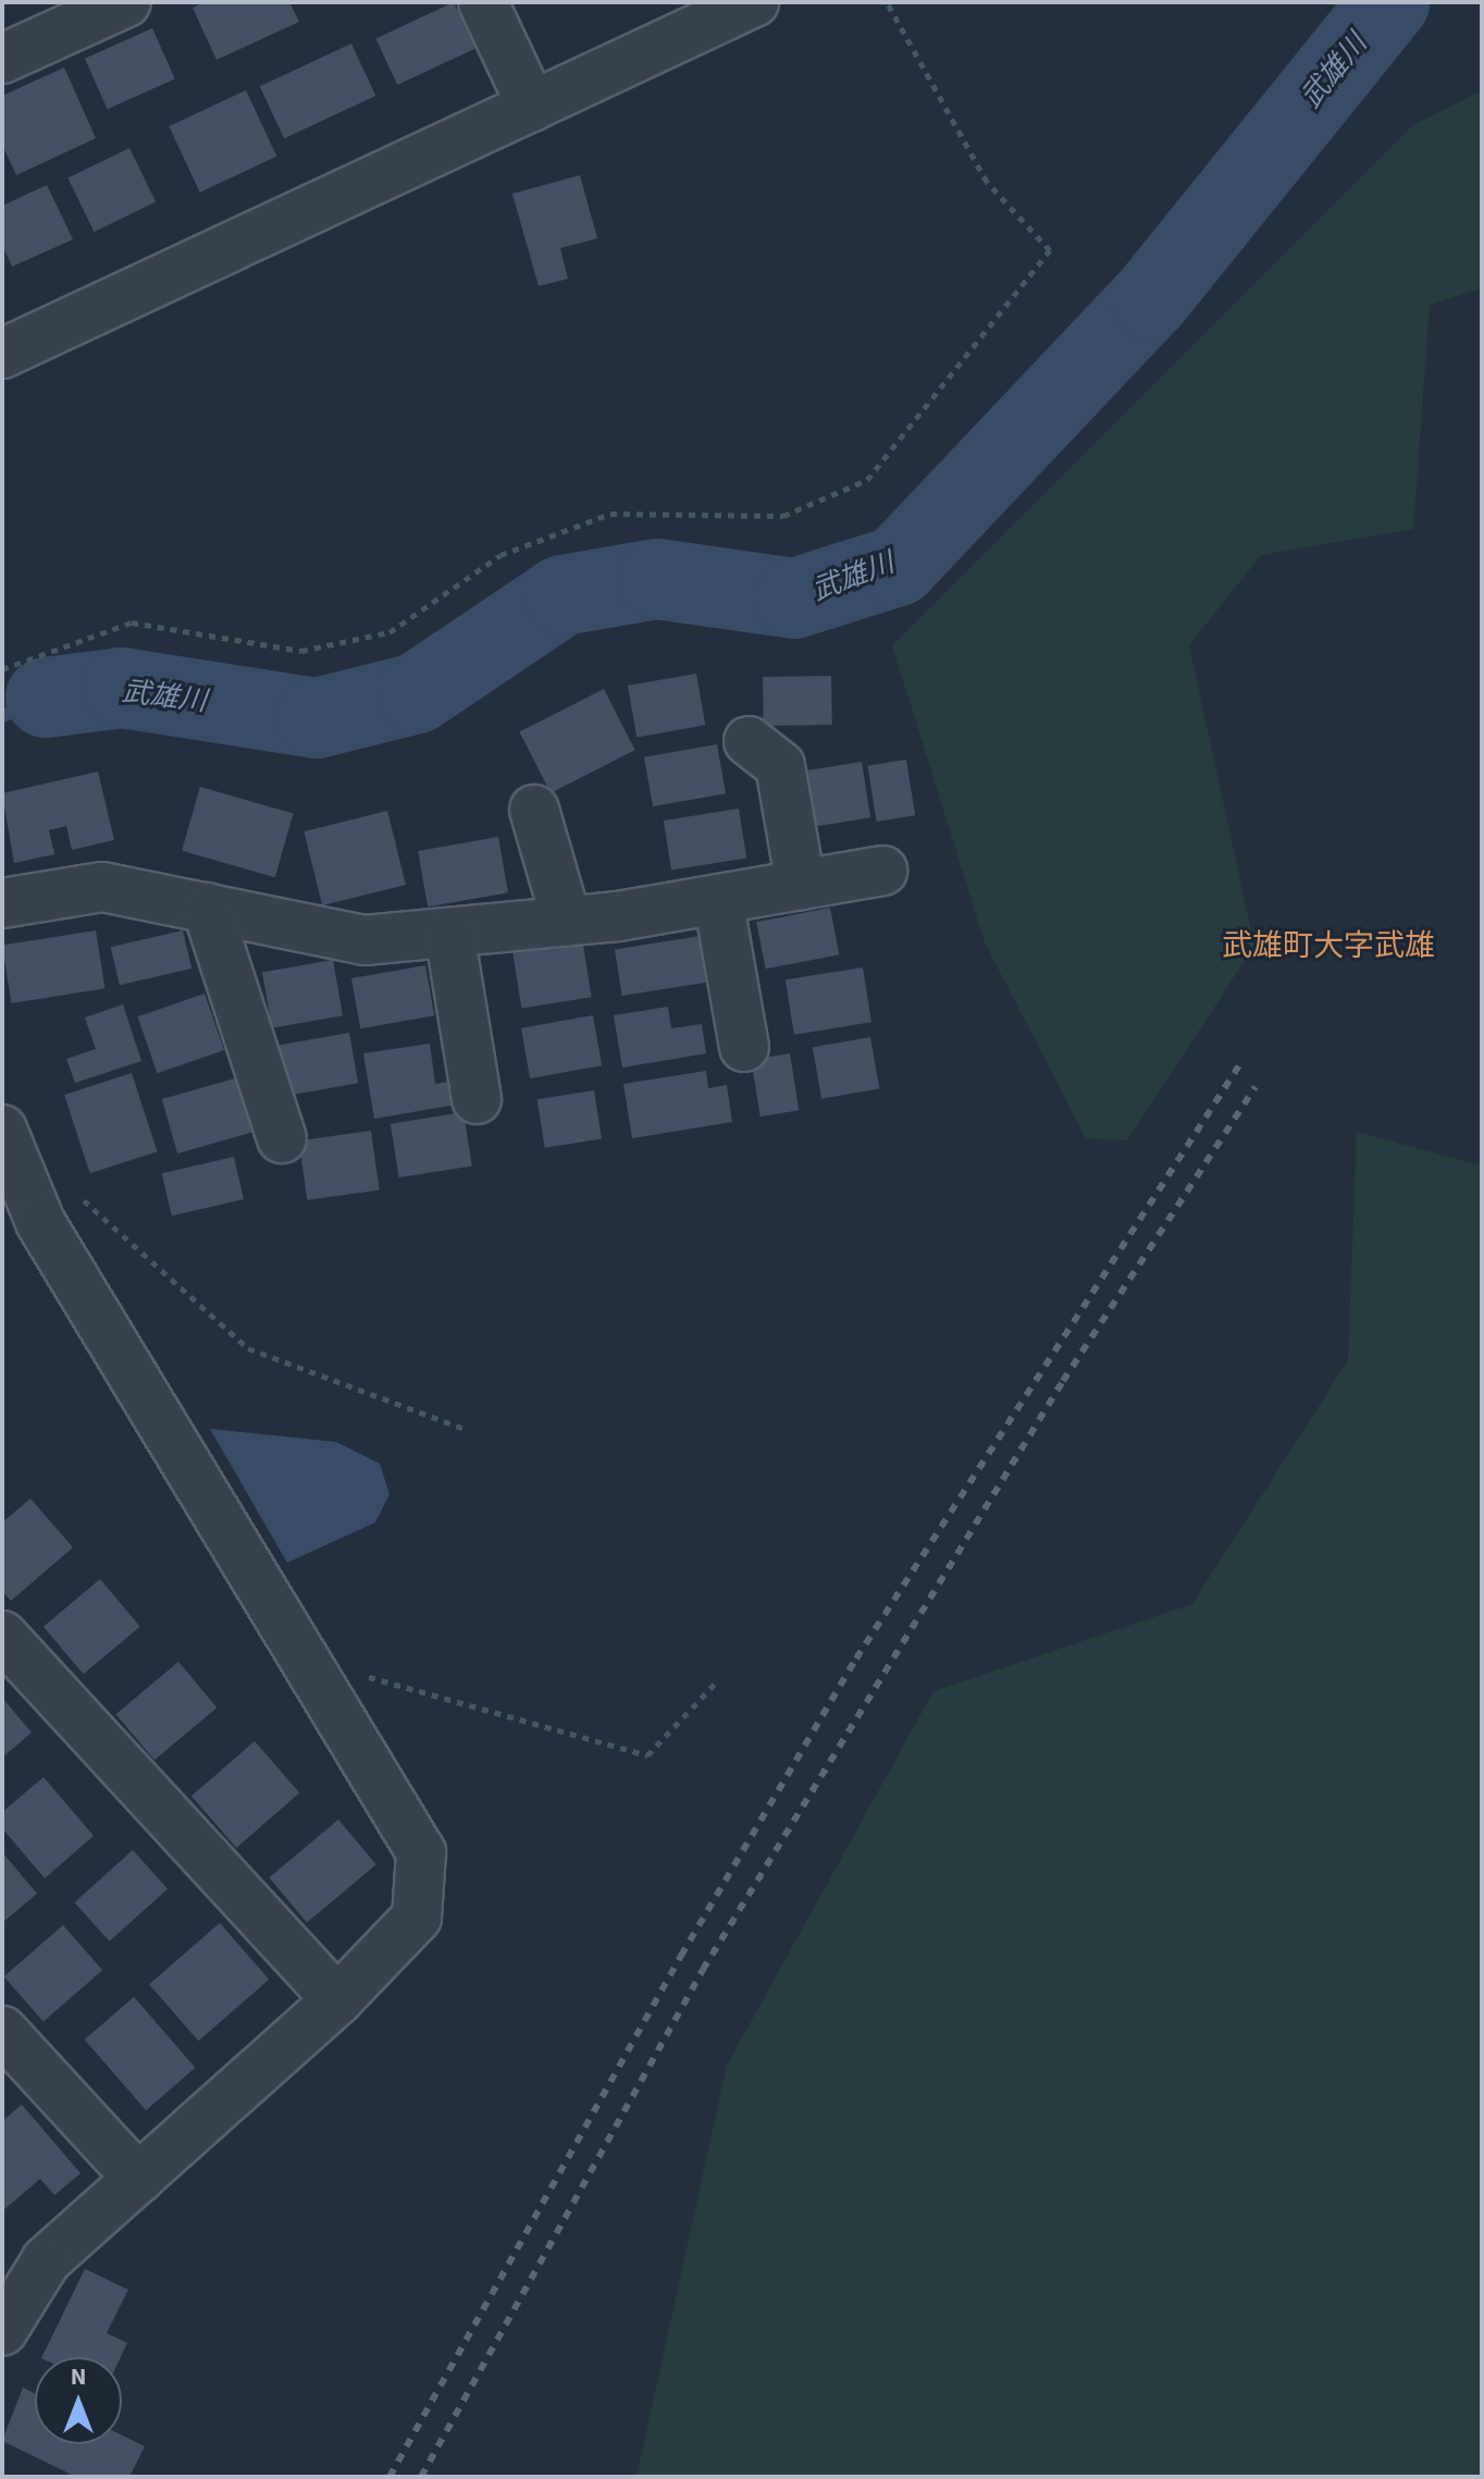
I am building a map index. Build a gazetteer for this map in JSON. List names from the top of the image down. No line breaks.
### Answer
{"districts":["武雄町大字武雄"],"water":["武雄川"],"north":"top"}
